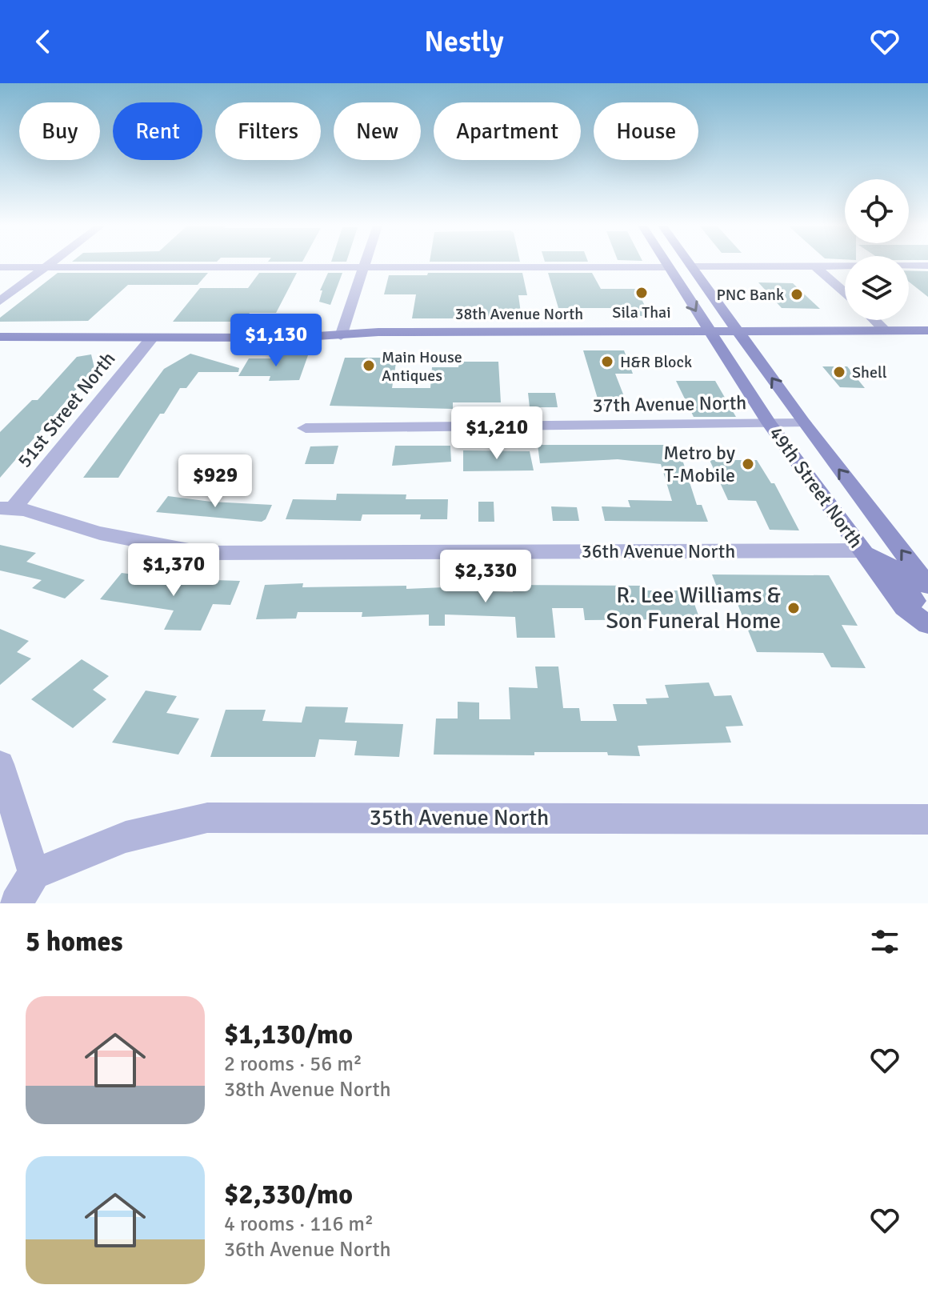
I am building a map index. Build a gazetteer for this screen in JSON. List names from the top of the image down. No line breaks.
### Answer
{"streets":{"main road":["38th Avenue North","49th Street North"],"street":["37th Avenue North","51st Street North","36th Avenue North","35th Avenue North"]},"crossings":[["38th Avenue North","51st Street North"],["38th Avenue North","49th Street North"],["37th Avenue North","49th Street North"],["51st Street North","36th Avenue North"],["49th Street North","36th Avenue North"]],"places":["Sila Thai","PNC Bank","H&R Block","Main House Antiques","Shell","Metro by T-Mobile","R. Lee Williams & Son Funeral Home"],"page":{"header":"Nestly","chip":["Buy","Rent","Filters","New","Apartment","House"],"price":["$1,130","$1,210","$929","$1,370","$2,330"],"heading":"5 homes","list":[{"name":"$1,130/mo","note":"2 rooms · 56 m² · 38th Avenue North"},{"name":"$2,330/mo","note":"4 rooms · 116 m² · 36th Avenue North"}]}}
